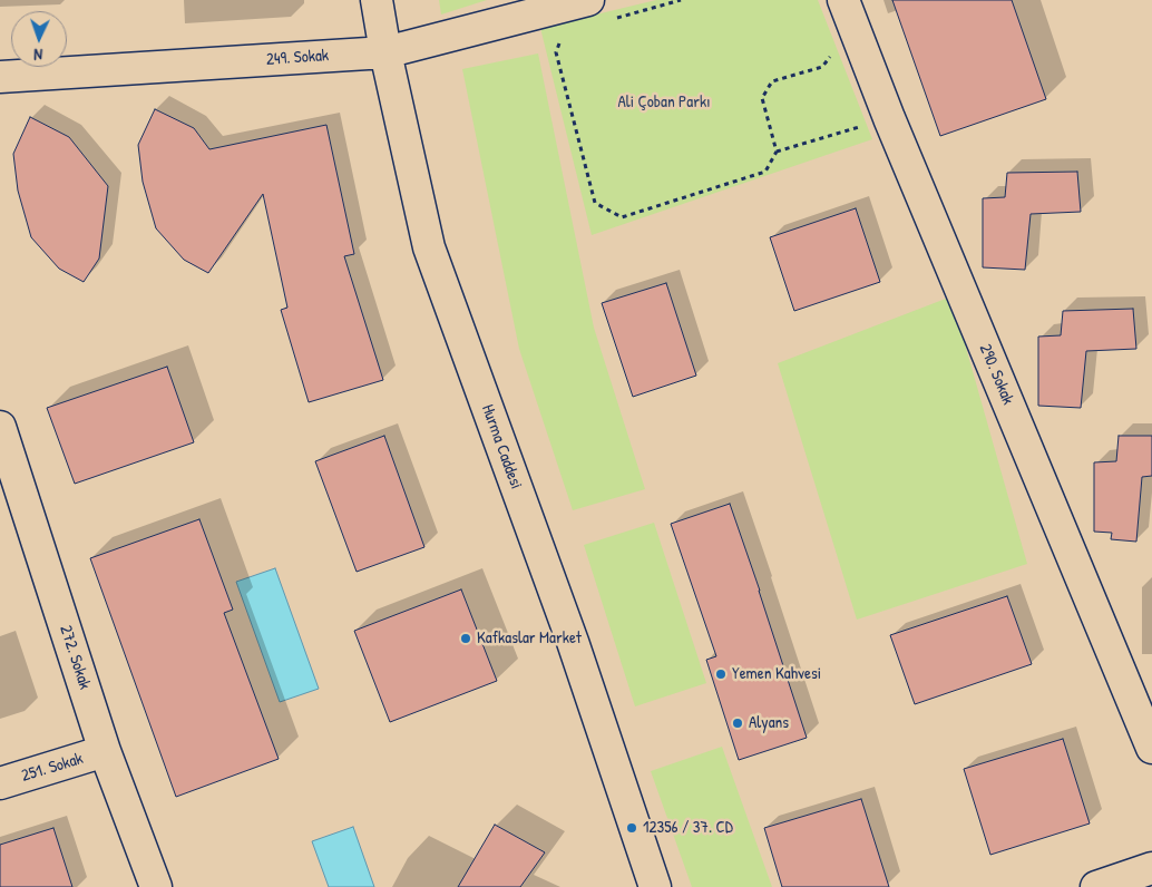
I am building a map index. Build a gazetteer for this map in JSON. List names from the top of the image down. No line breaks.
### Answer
{"streets":{"street":["249. Sokak","290. Sokak","Hurma Caddesi","272. Sokak","251. Sokak"]},"crossings":[["249. Sokak","Hurma Caddesi"],["272. Sokak","251. Sokak"]],"parks":["Ali Çoban Parkı"],"places":["Kafkaslar Market","Yemen Kahvesi","Alyans","12356 / 37. CD"],"north":"bottom"}
